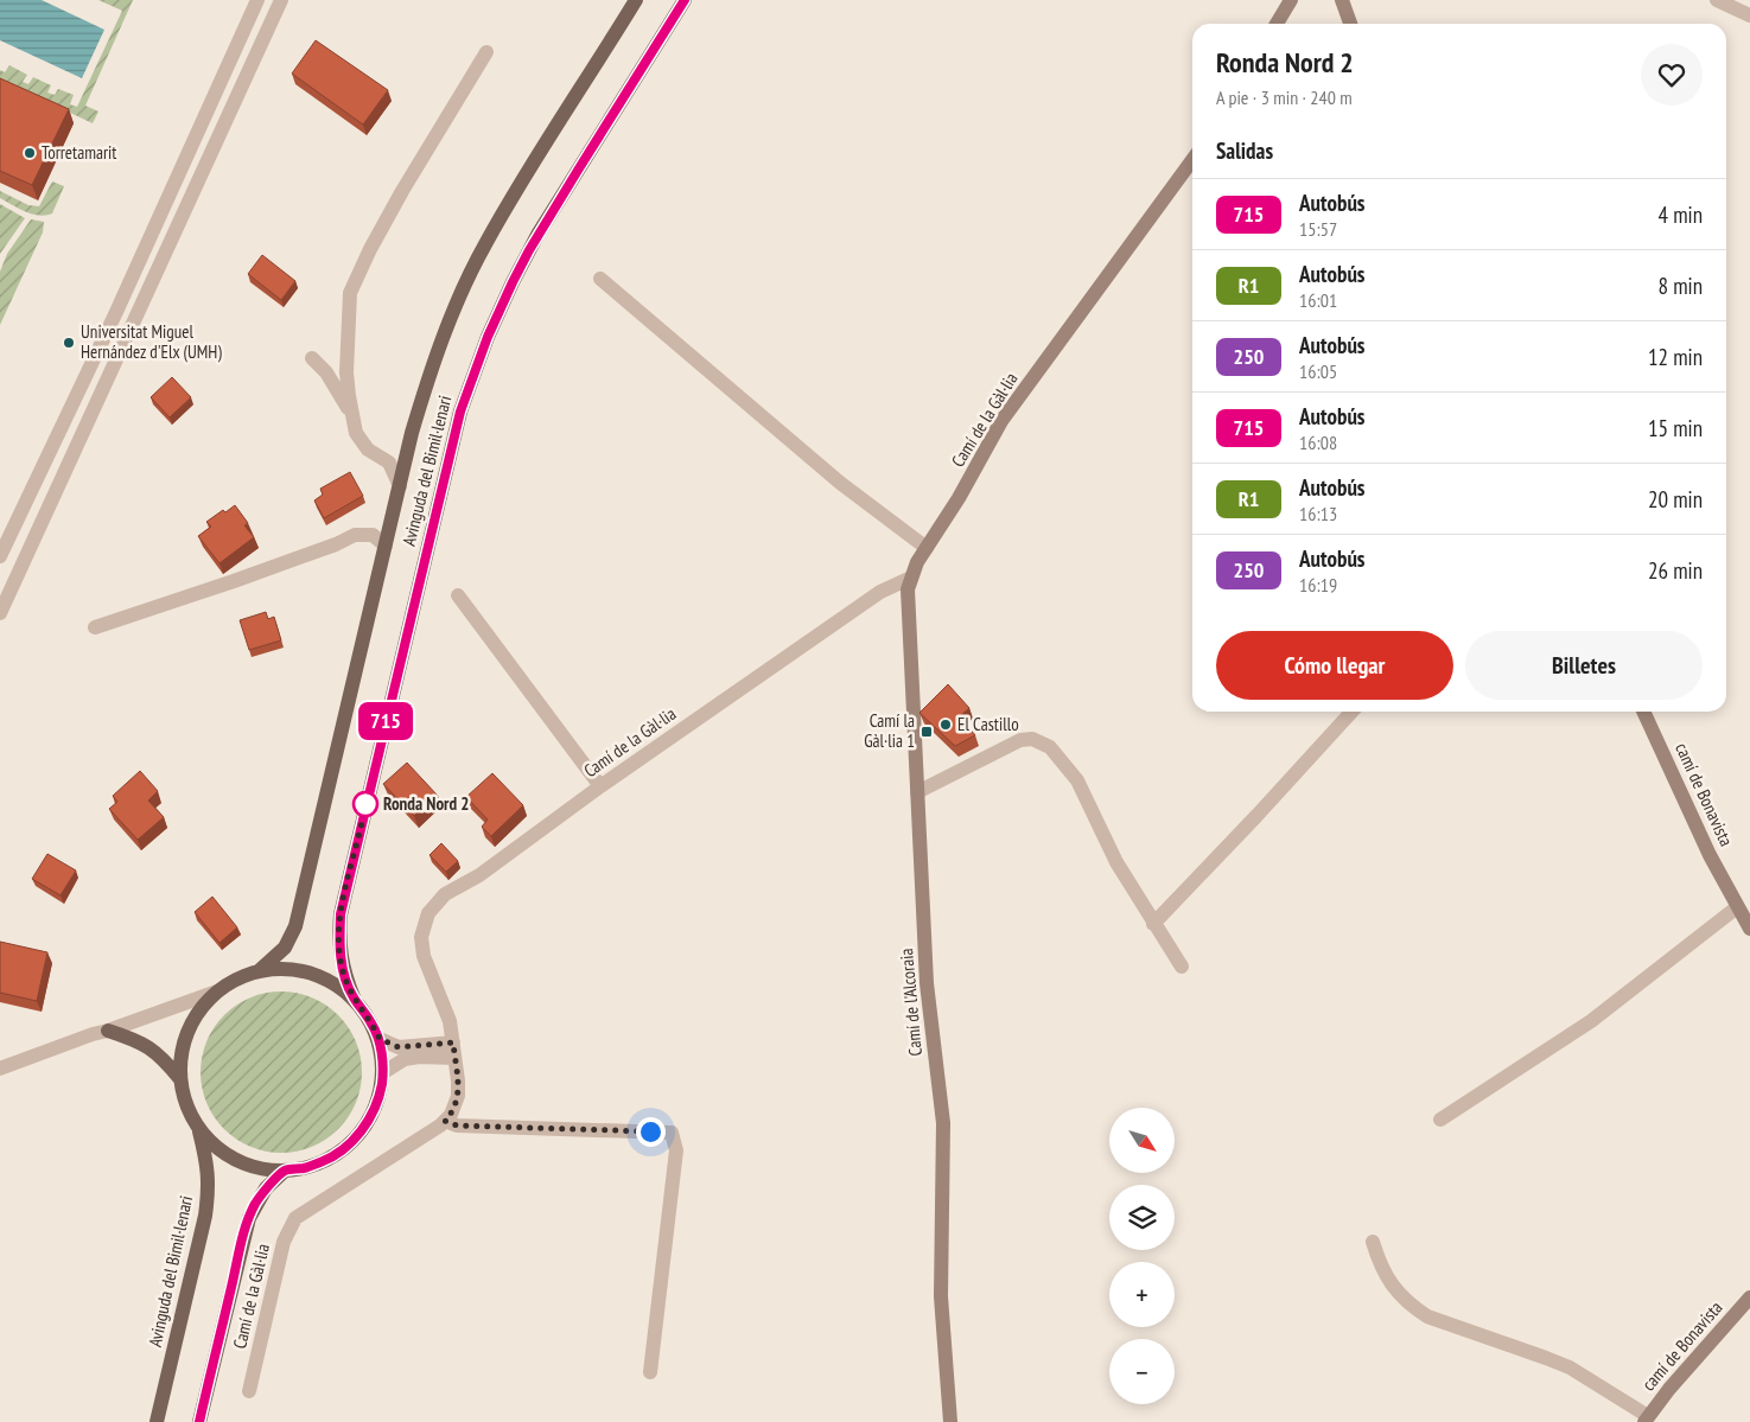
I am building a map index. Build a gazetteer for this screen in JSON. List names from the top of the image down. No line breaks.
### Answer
{"streets":{"main road":["Avinguda del Bimil·lenari"],"street":["Camí de la Gàl·lia","camí de Bonavista","Camí de l'Alcoraia"]},"crossings":[["Camí de la Gàl·lia","Camí de l'Alcoraia"]],"places":{"other":["Torretamarit","Universitat Miguel Hernández d'Elx (UMH)","El Castillo","Ronda Nord 2"],"transit":["Camí la Gàl·lia 1"]},"lines":["bus line 715"],"north":"bottom right","page":{"on_map":"715","heading":[["Ronda Nord 2","A pie · 3 min · 240 m"],"Salidas"],"list":[{"mark":"715","name":"Autobús","note":"15:57","value":"4 min"},{"mark":"R1","name":"Autobús","note":"16:01","value":"8 min"},{"mark":"250","name":"Autobús","note":"16:05","value":"12 min"},{"mark":"715","name":"Autobús","note":"16:08","value":"15 min"},{"mark":"R1","name":"Autobús","note":"16:13","value":"20 min"},{"mark":"250","name":"Autobús","note":"16:19","value":"26 min"}],"buttons":["Cómo llegar","Billetes"],"map_buttons":["+","−"]}}
